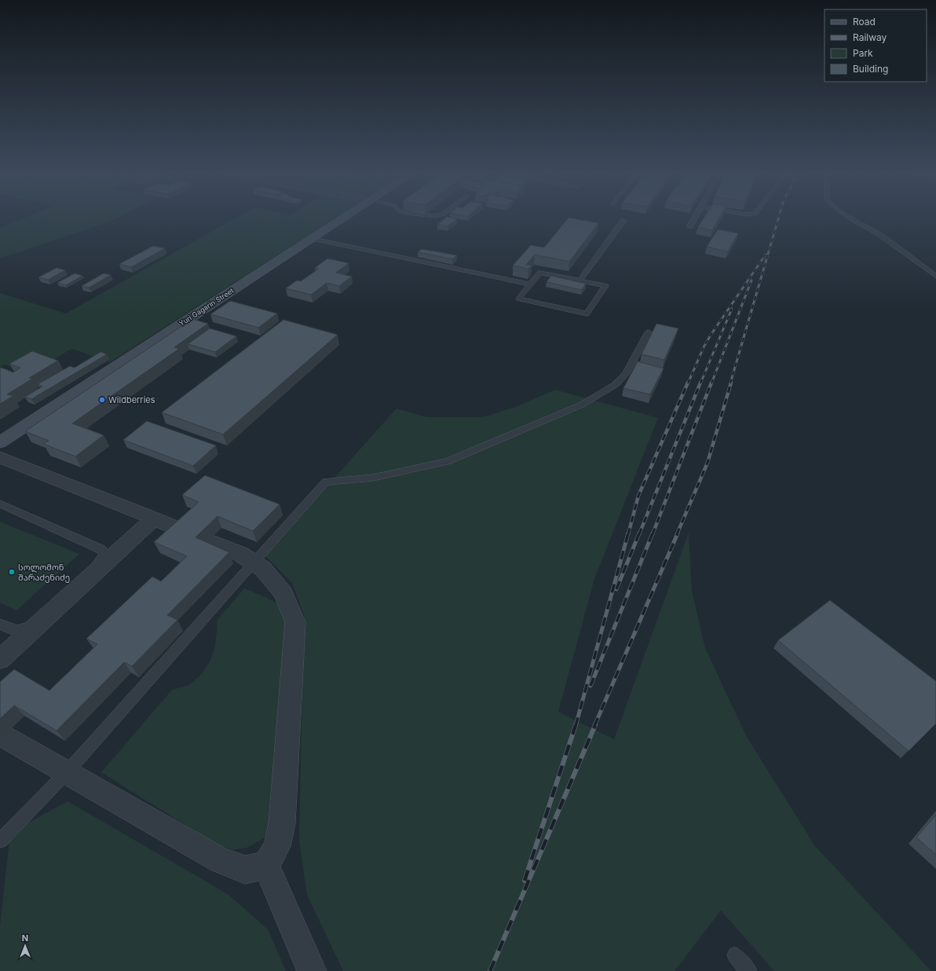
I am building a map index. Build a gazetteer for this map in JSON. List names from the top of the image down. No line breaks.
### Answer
{"streets":{"street":["Yuri Gagarin Street"]},"places":["Wildberries","სოლომონ შარაძენიძე"],"legend":["Road","Railway","Park","Building"],"north":"top"}
